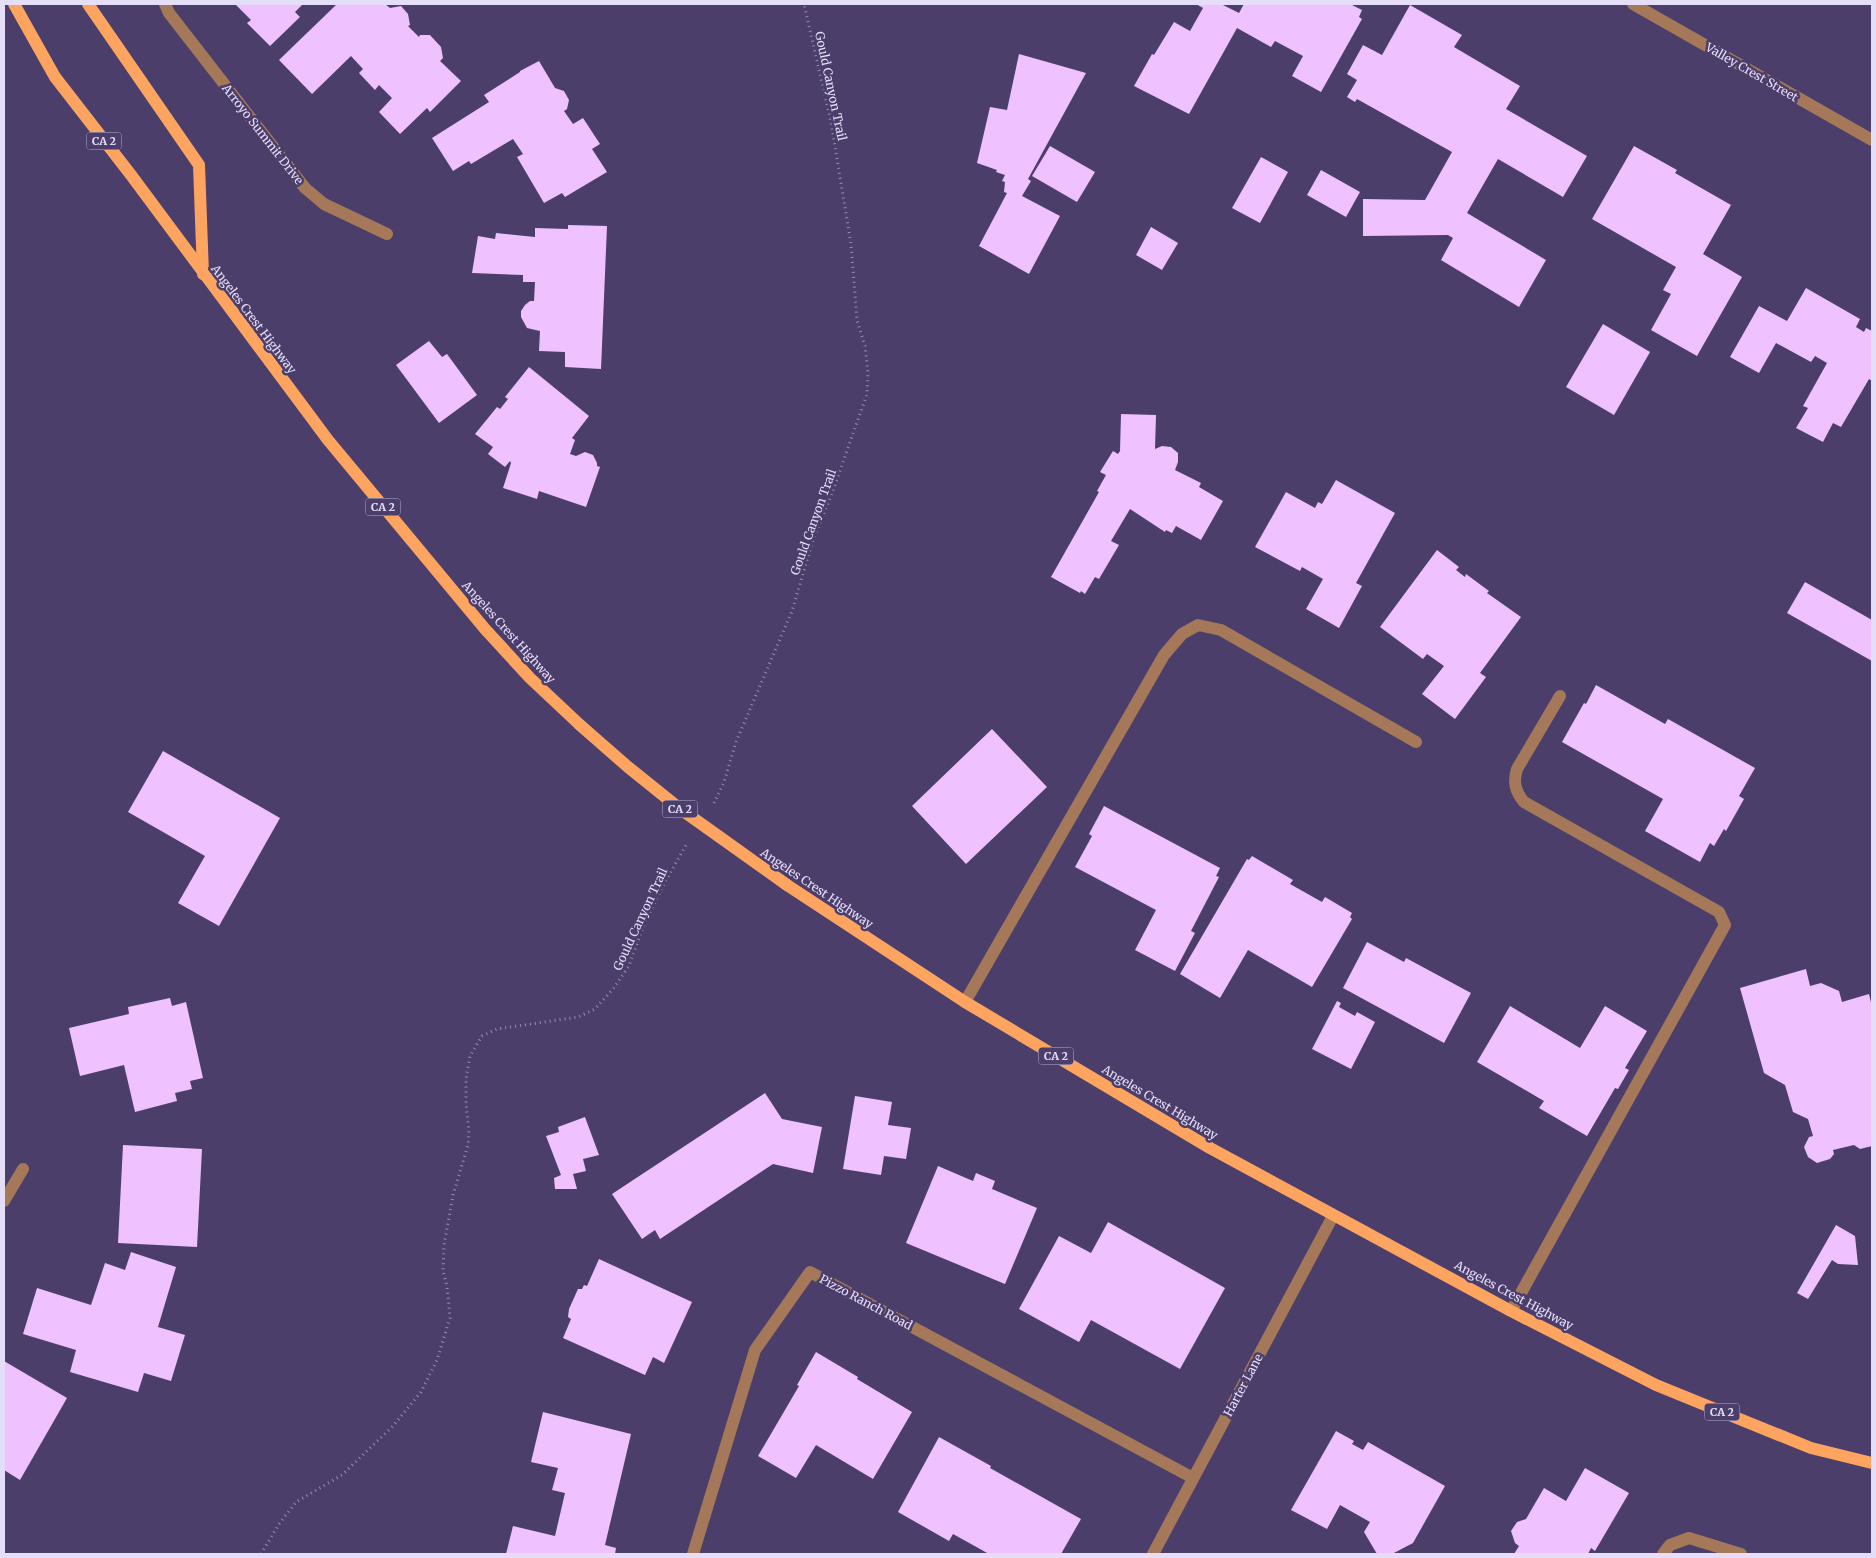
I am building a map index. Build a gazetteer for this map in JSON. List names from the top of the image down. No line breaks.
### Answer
{"streets":{"main road":["CA 2","Angeles Crest Highway"],"street":["Valley Crest Street","Arroyo Summit Drive","Pizzo Ranch Road","Harter Lane"],"path":["Gould Canyon Trail"]},"crossings":[["Angeles Crest Highway","Harter Lane"],["Pizzo Ranch Road","Harter Lane"]]}
